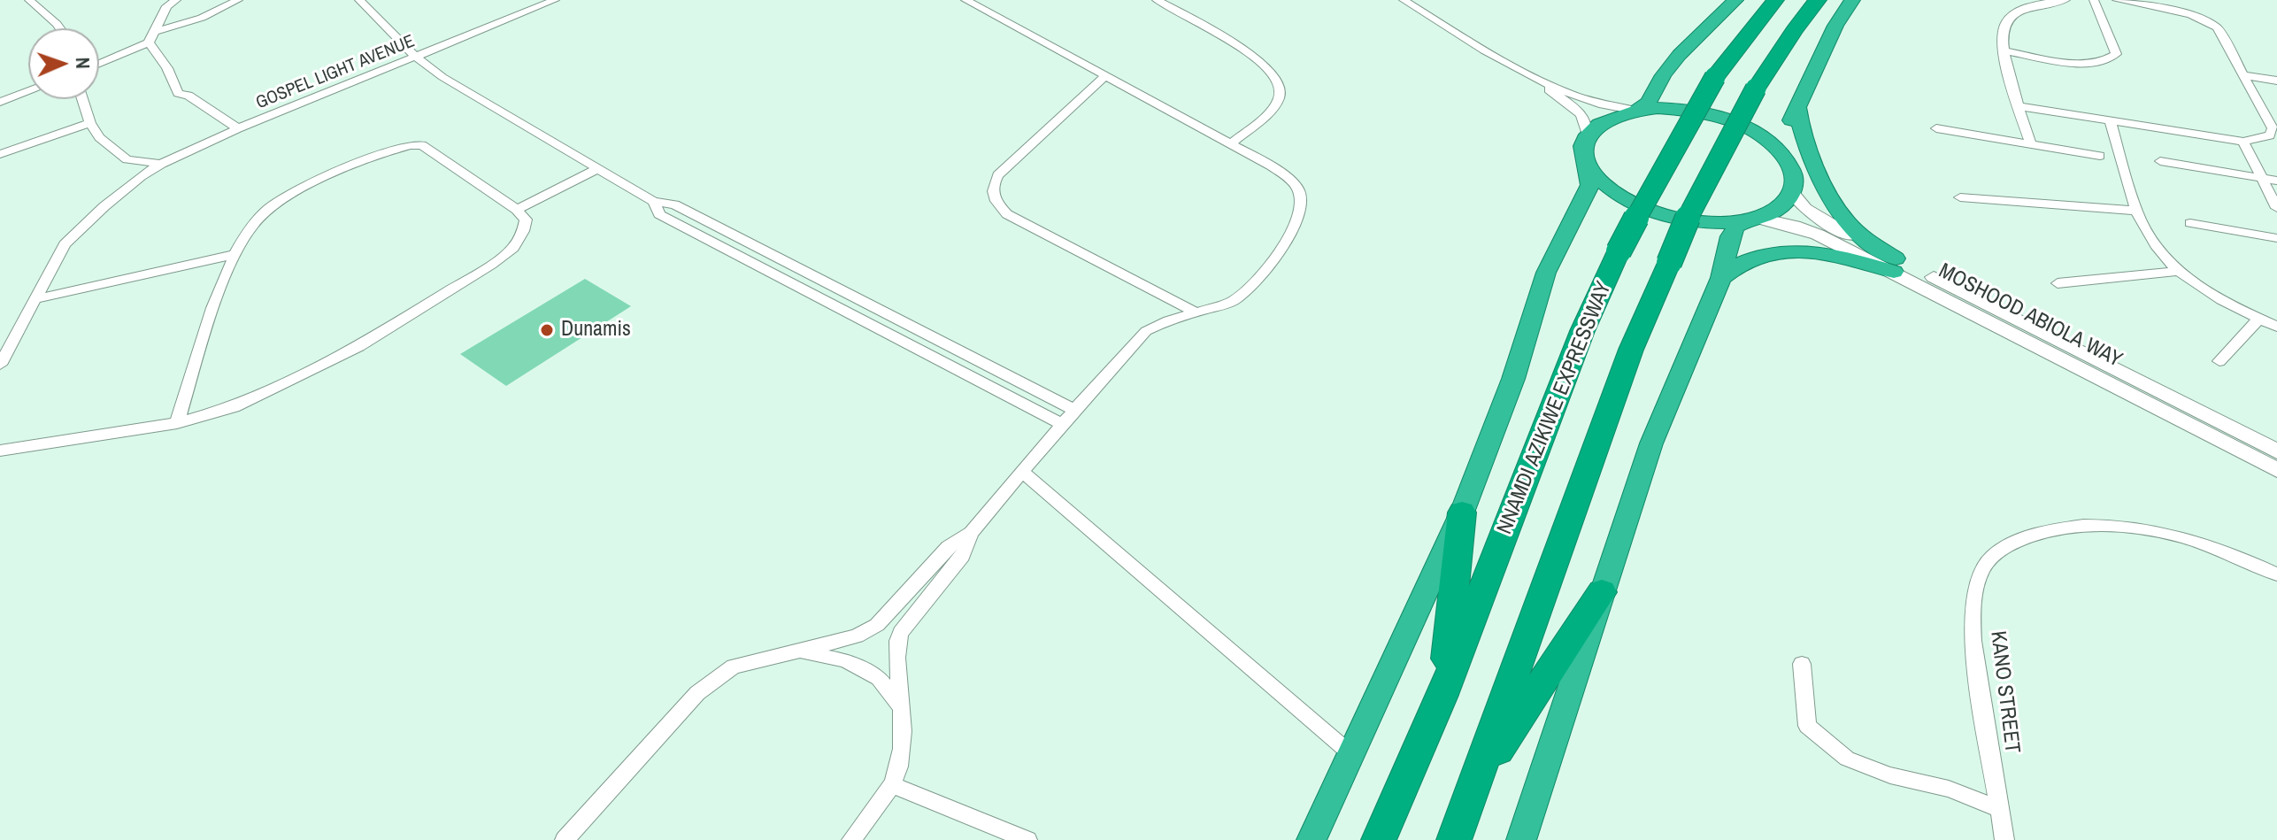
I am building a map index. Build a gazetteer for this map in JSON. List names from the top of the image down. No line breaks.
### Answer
{"streets":{"highway":["NNAMDI AZIKIWE EXPRESSWAY"],"main road":["MOSHOOD ABIOLA WAY"],"street":["GOSPEL LIGHT AVENUE","KANO STREET"]},"places":["Dunamis"],"north":"right"}
